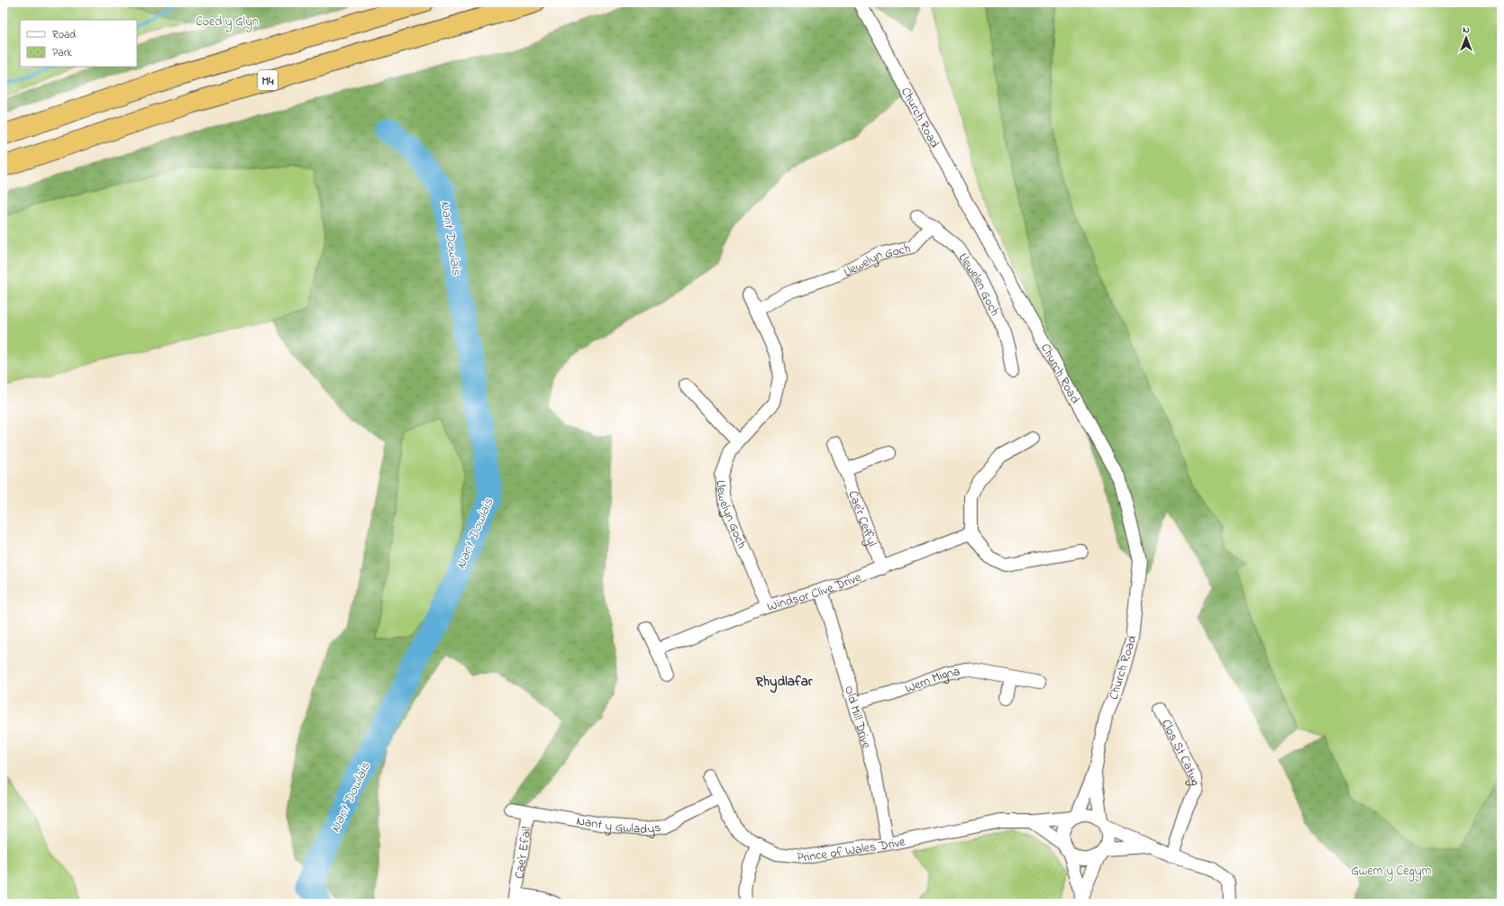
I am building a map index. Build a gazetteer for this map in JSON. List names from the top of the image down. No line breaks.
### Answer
{"streets":{"highway":["M4"],"street":["Church Road","Llewelyn Goch","Llewelen Goch","Cae'r Ceffyl","Windsor Clive Drive","Wern Migna","Old Mill Drive","Clos St Catwg","Nant y Gwladys","Prince of Wales Drive","Cae'r Efail"]},"crossings":[["Church Road","Prince of Wales Drive"],["Llewelyn Goch","Llewelen Goch"],["Llewelyn Goch","Windsor Clive Drive"],["Cae'r Ceffyl","Windsor Clive Drive"],["Windsor Clive Drive","Old Mill Drive"],["Wern Migna","Old Mill Drive"],["Old Mill Drive","Prince of Wales Drive"],["Nant y Gwladys","Prince of Wales Drive"],["Nant y Gwladys","Cae'r Efail"]],"districts":["Rhydlafar"],"water":["Nant Dowlais"],"parks":["Coed y Glyn","Gwern y Cegyrn"],"legend":["Road","Park"],"north":"top"}
